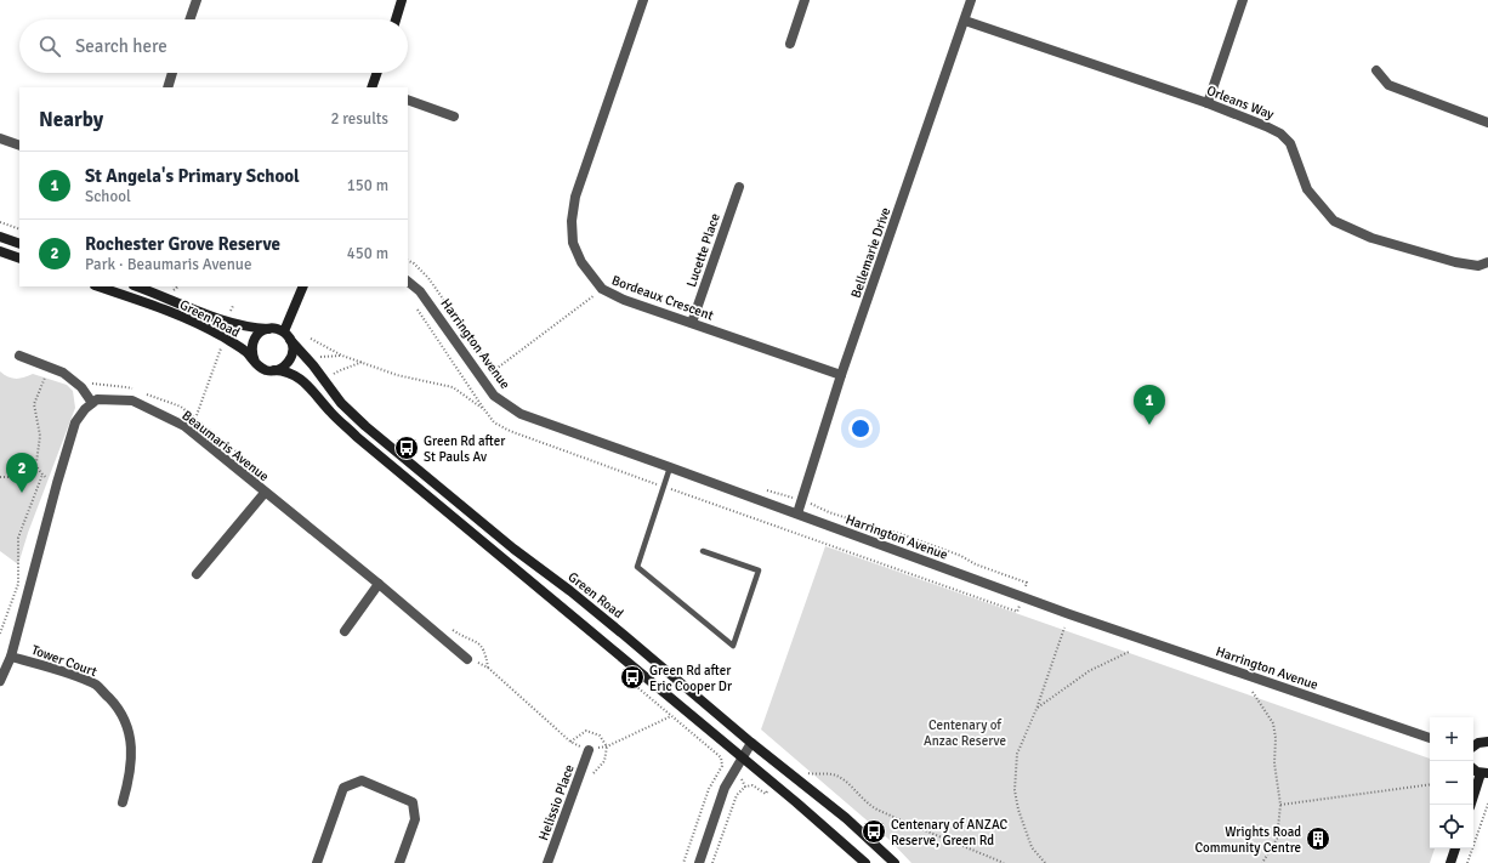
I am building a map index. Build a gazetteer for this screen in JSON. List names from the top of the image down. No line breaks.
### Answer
{"streets":{"main road":["Green Road"],"street":["Orleans Way","Lucette Place","Bellemarie Drive","Bordeaux Crescent","Harrington Avenue","Beaumaris Avenue","Tower Court","Helissio Place"]},"crossings":[["Orleans Way","Bellemarie Drive"],["Lucette Place","Bordeaux Crescent"],["Bellemarie Drive","Bordeaux Crescent"],["Bellemarie Drive","Harrington Avenue"]],"parks":["Centenary of Anzac Reserve"],"places":{"bus stop":["Green Rd after St Pauls Av","Green Rd after Eric Cooper Dr","Centenary of ANZAC Reserve, Green Rd"],"building":["Wrights Road Community Centre"]},"page":{"search":"Search here","heading":["Nearby","2 results"],"list":[{"mark":"1","name":"St Angela's Primary School","note":"School","value":"150 m"},{"mark":"2","name":"Rochester Grove Reserve","note":"Park · Beaumaris Avenue","value":"450 m"}],"pins":["1","2"],"map_buttons":["+","−"]}}
